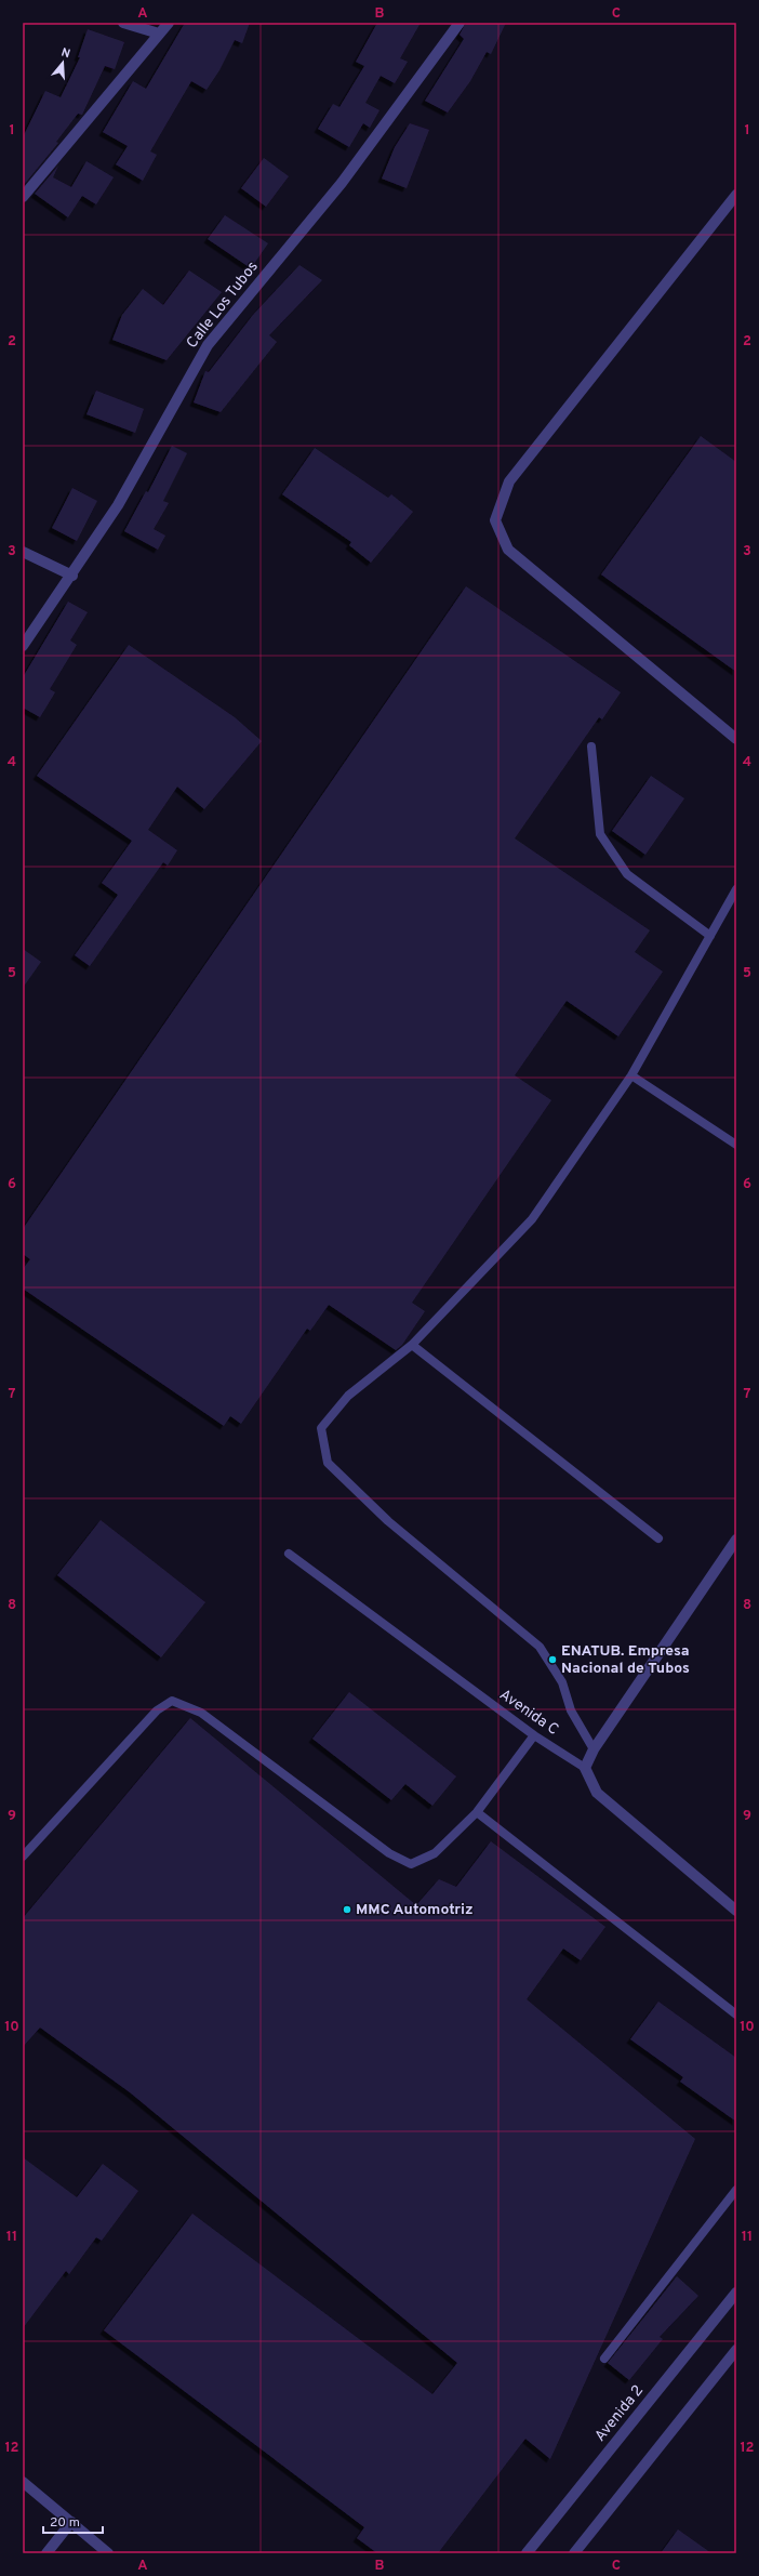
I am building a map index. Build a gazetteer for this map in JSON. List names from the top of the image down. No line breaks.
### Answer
{"streets":{"street":["Calle Los Tubos","Avenida 2"],"lane":["Avenida C"]},"places":["ENATUB. Empresa Nacional de Tubos","MMC Automotriz"],"scale_bar":"20 m","north":"top","grid":{"columns":["A","B","C"],"rows":["1","2","3","4","5","6","7","8","9","10","11","12"]}}
